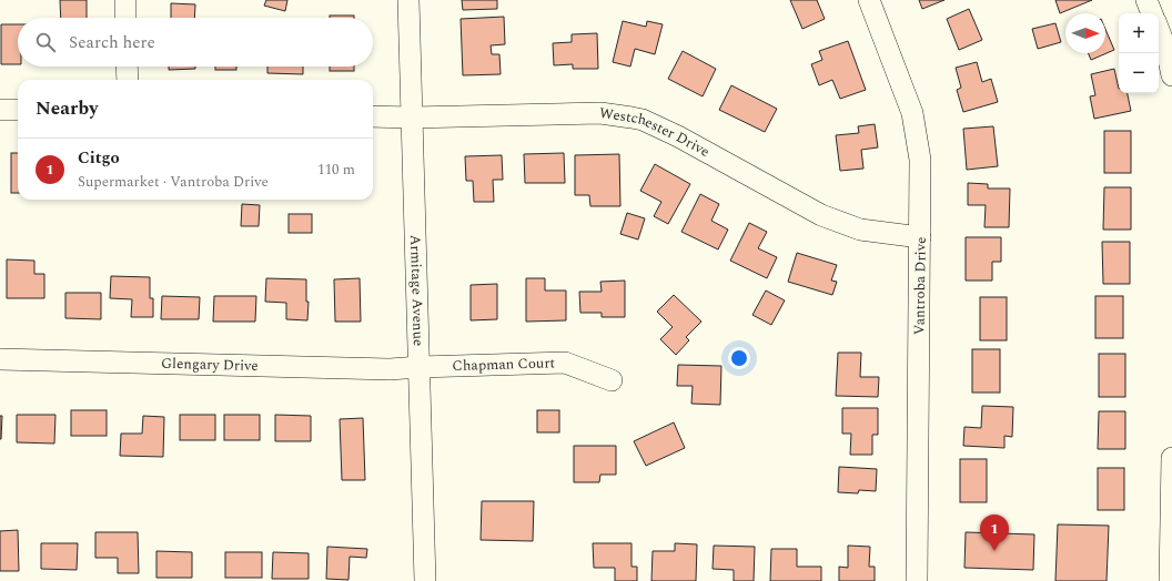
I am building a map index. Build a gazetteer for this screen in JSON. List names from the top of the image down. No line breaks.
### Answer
{"streets":{"street":["Westchester Drive","Vantroba Drive","Armitage Avenue","Chapman Court","Glengary Drive"]},"crossings":[["Westchester Drive","Vantroba Drive"],["Westchester Drive","Armitage Avenue"],["Armitage Avenue","Chapman Court"],["Armitage Avenue","Glengary Drive"],["Chapman Court","Glengary Drive"]],"north":"right","page":{"map_buttons":["+","−"],"search":"Search here","heading":"Nearby","list":[{"mark":"1","name":"Citgo","note":"Supermarket · Vantroba Drive","value":"110 m"}],"pins":"1"}}
